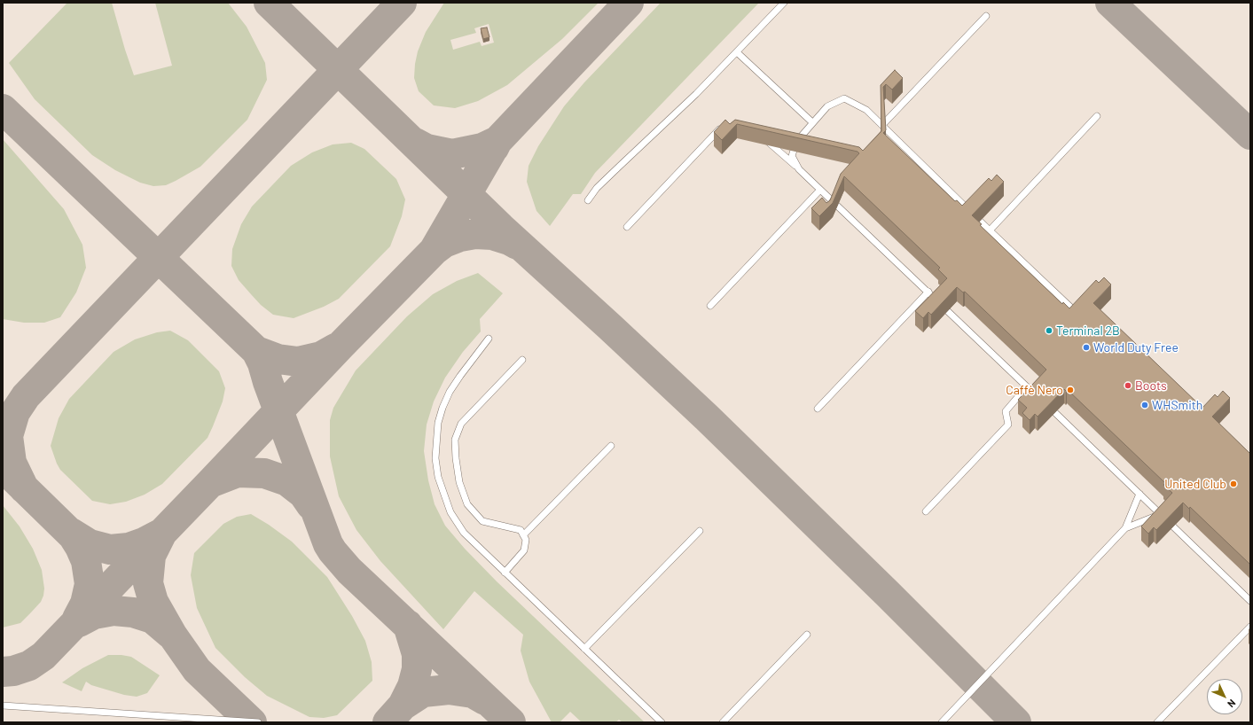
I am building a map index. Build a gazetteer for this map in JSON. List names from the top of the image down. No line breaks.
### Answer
{"places":["Terminal 2B","World Duty Free","Boots","Caffè Nero","WHSmith","United Club"],"north":"bottom right"}
